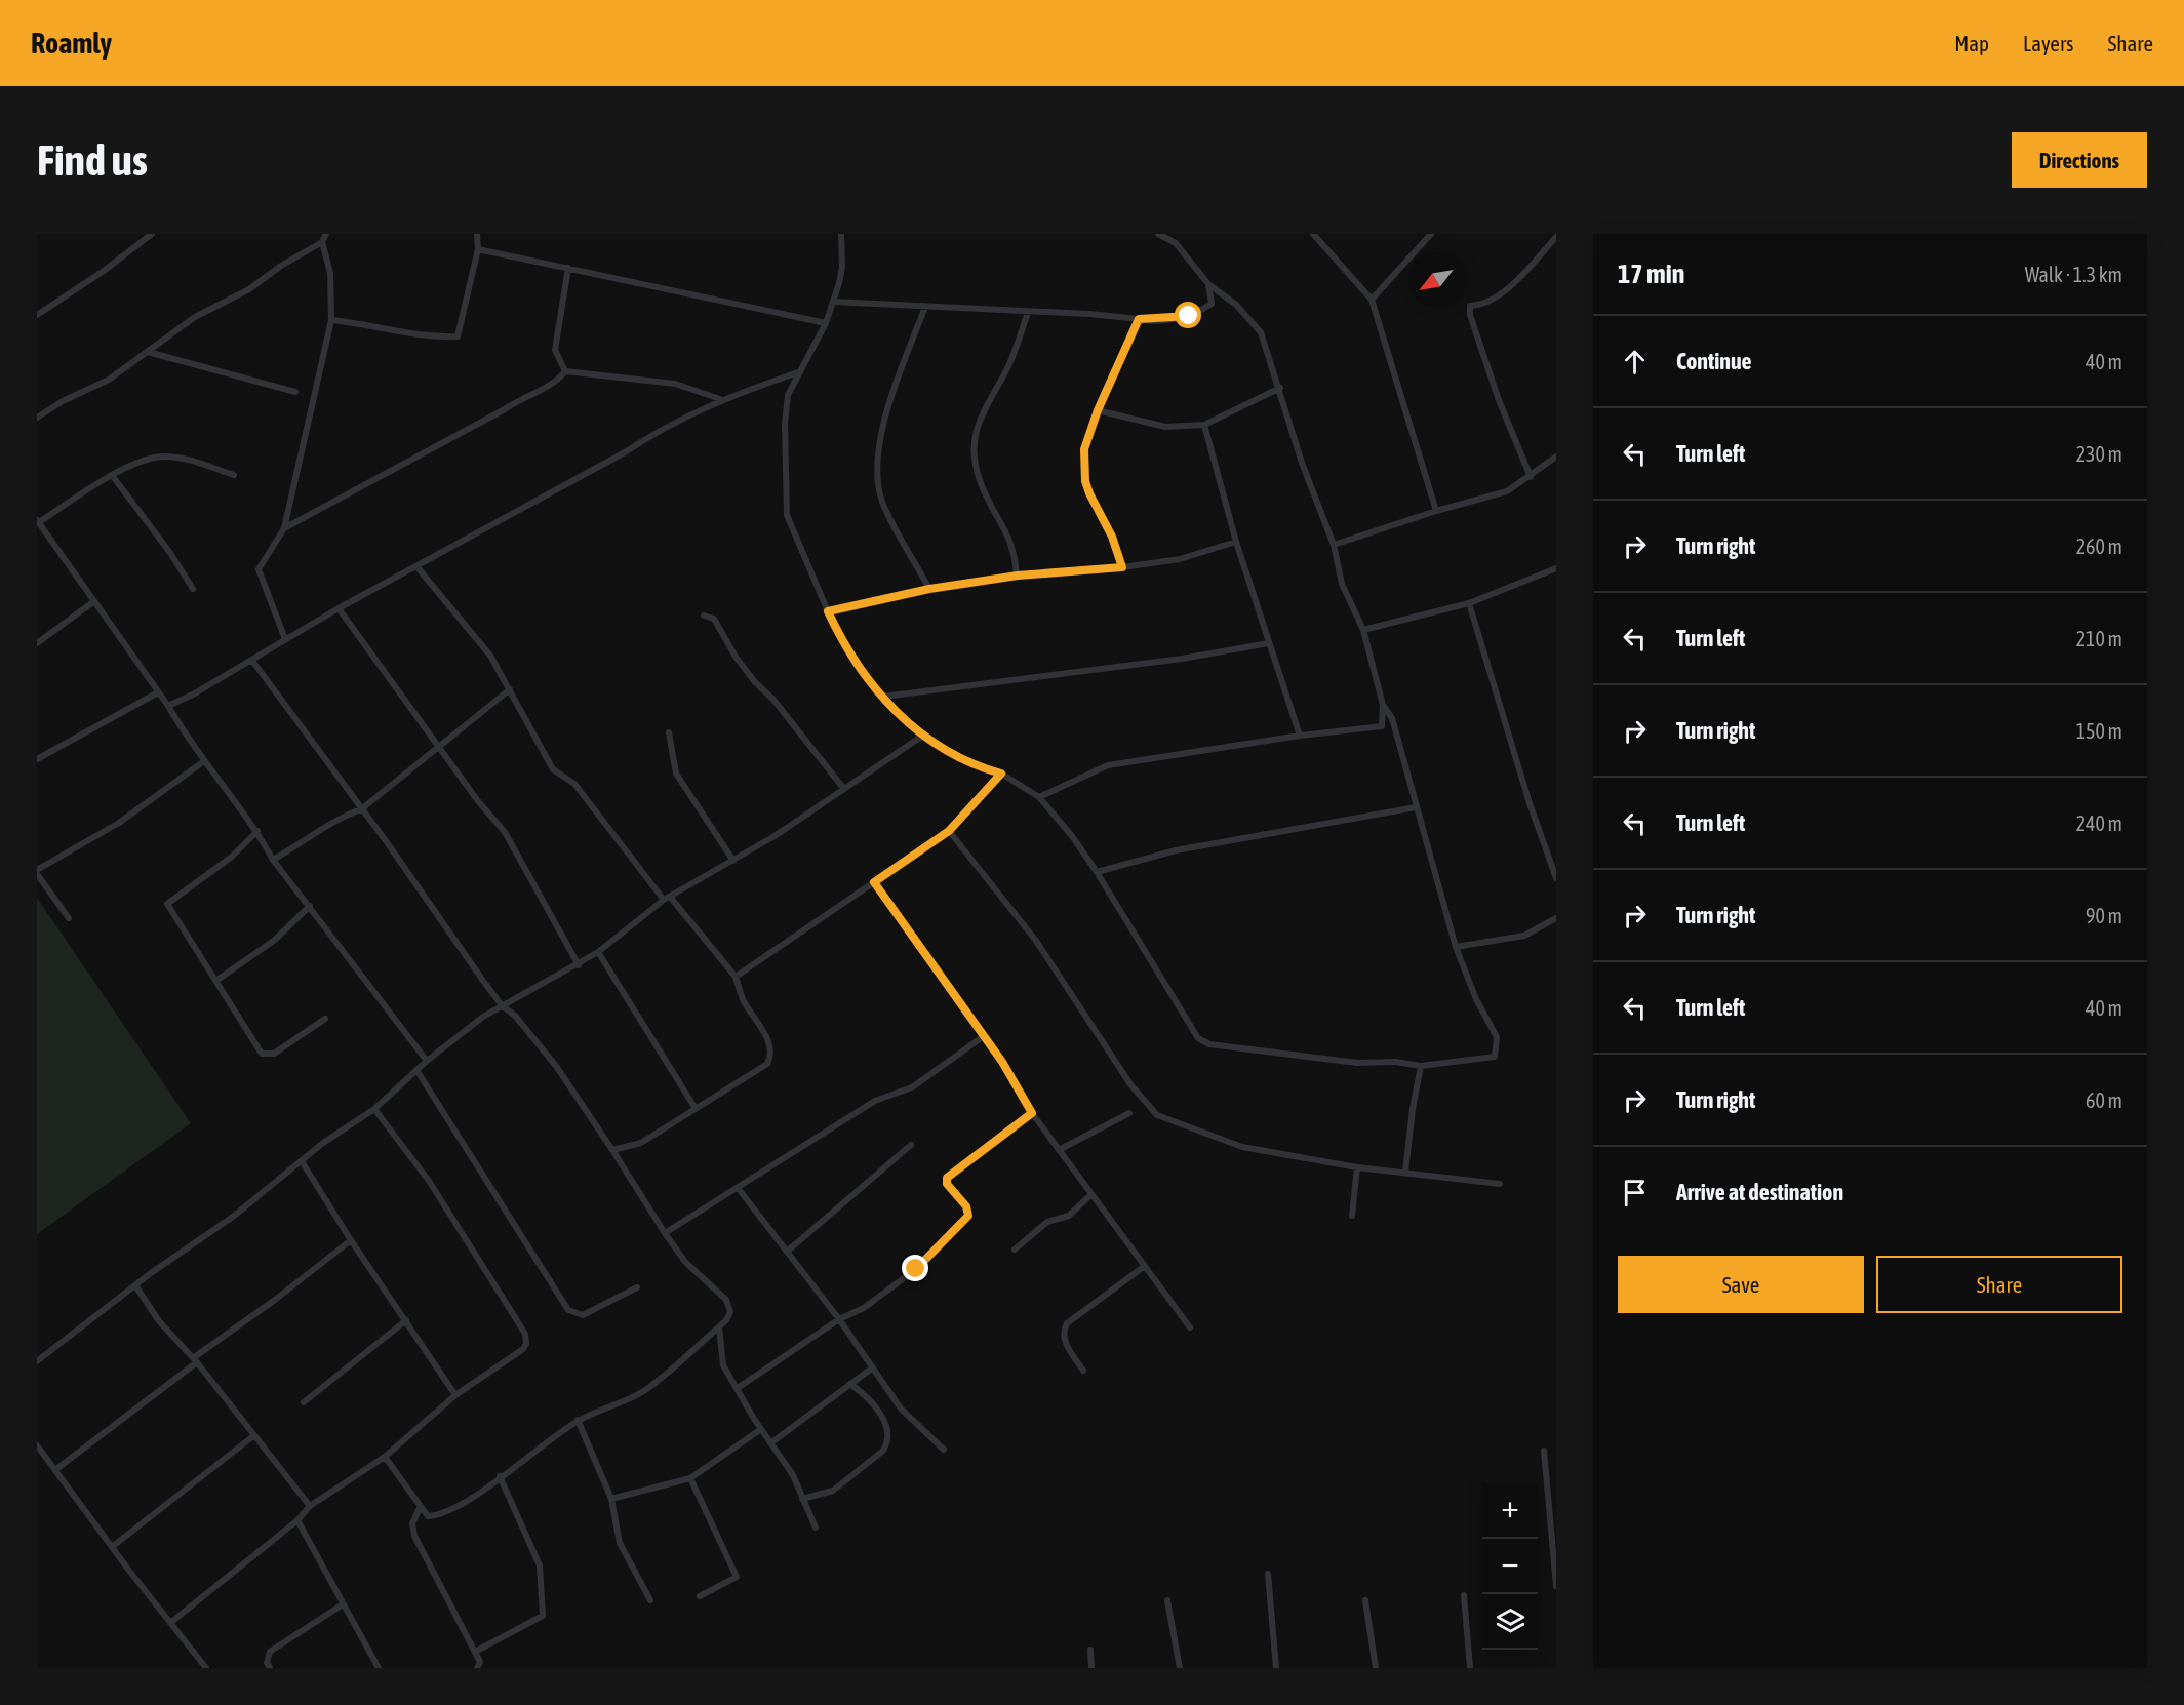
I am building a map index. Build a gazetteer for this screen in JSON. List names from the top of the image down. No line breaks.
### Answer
{"north":"bottom left","page":{"header":"Roamly","nav":["Map","Layers","Share"],"buttons":["Directions",["Save","Share"]],"title":"Find us","heading":["17 min","Walk · 1.3 km"],"list":[["Continue","40 m"],["Turn left","230 m"],["Turn right","260 m"],["Turn left","210 m"],["Turn right","150 m"],["Turn left","240 m"],["Turn right","90 m"],["Turn left","40 m"],["Turn right","60 m"],"Arrive at destination"],"map_buttons":["+","−"]}}
